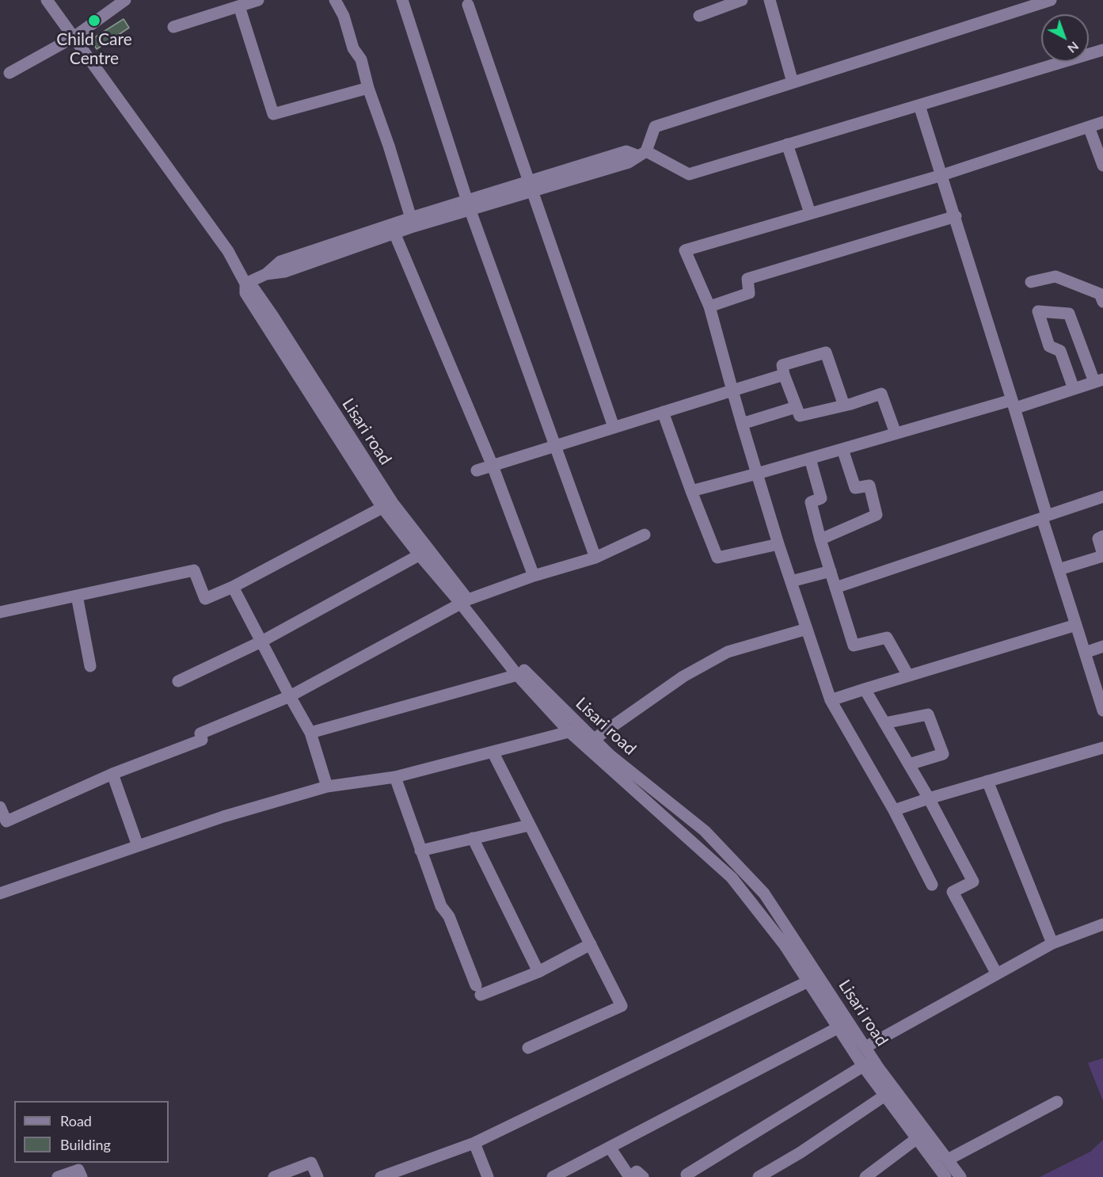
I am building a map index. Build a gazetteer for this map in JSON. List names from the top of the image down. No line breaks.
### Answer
{"streets":{"street":["Lisari road"]},"places":["Child Care Centre"],"legend":["Road","Building"],"north":"bottom right"}
